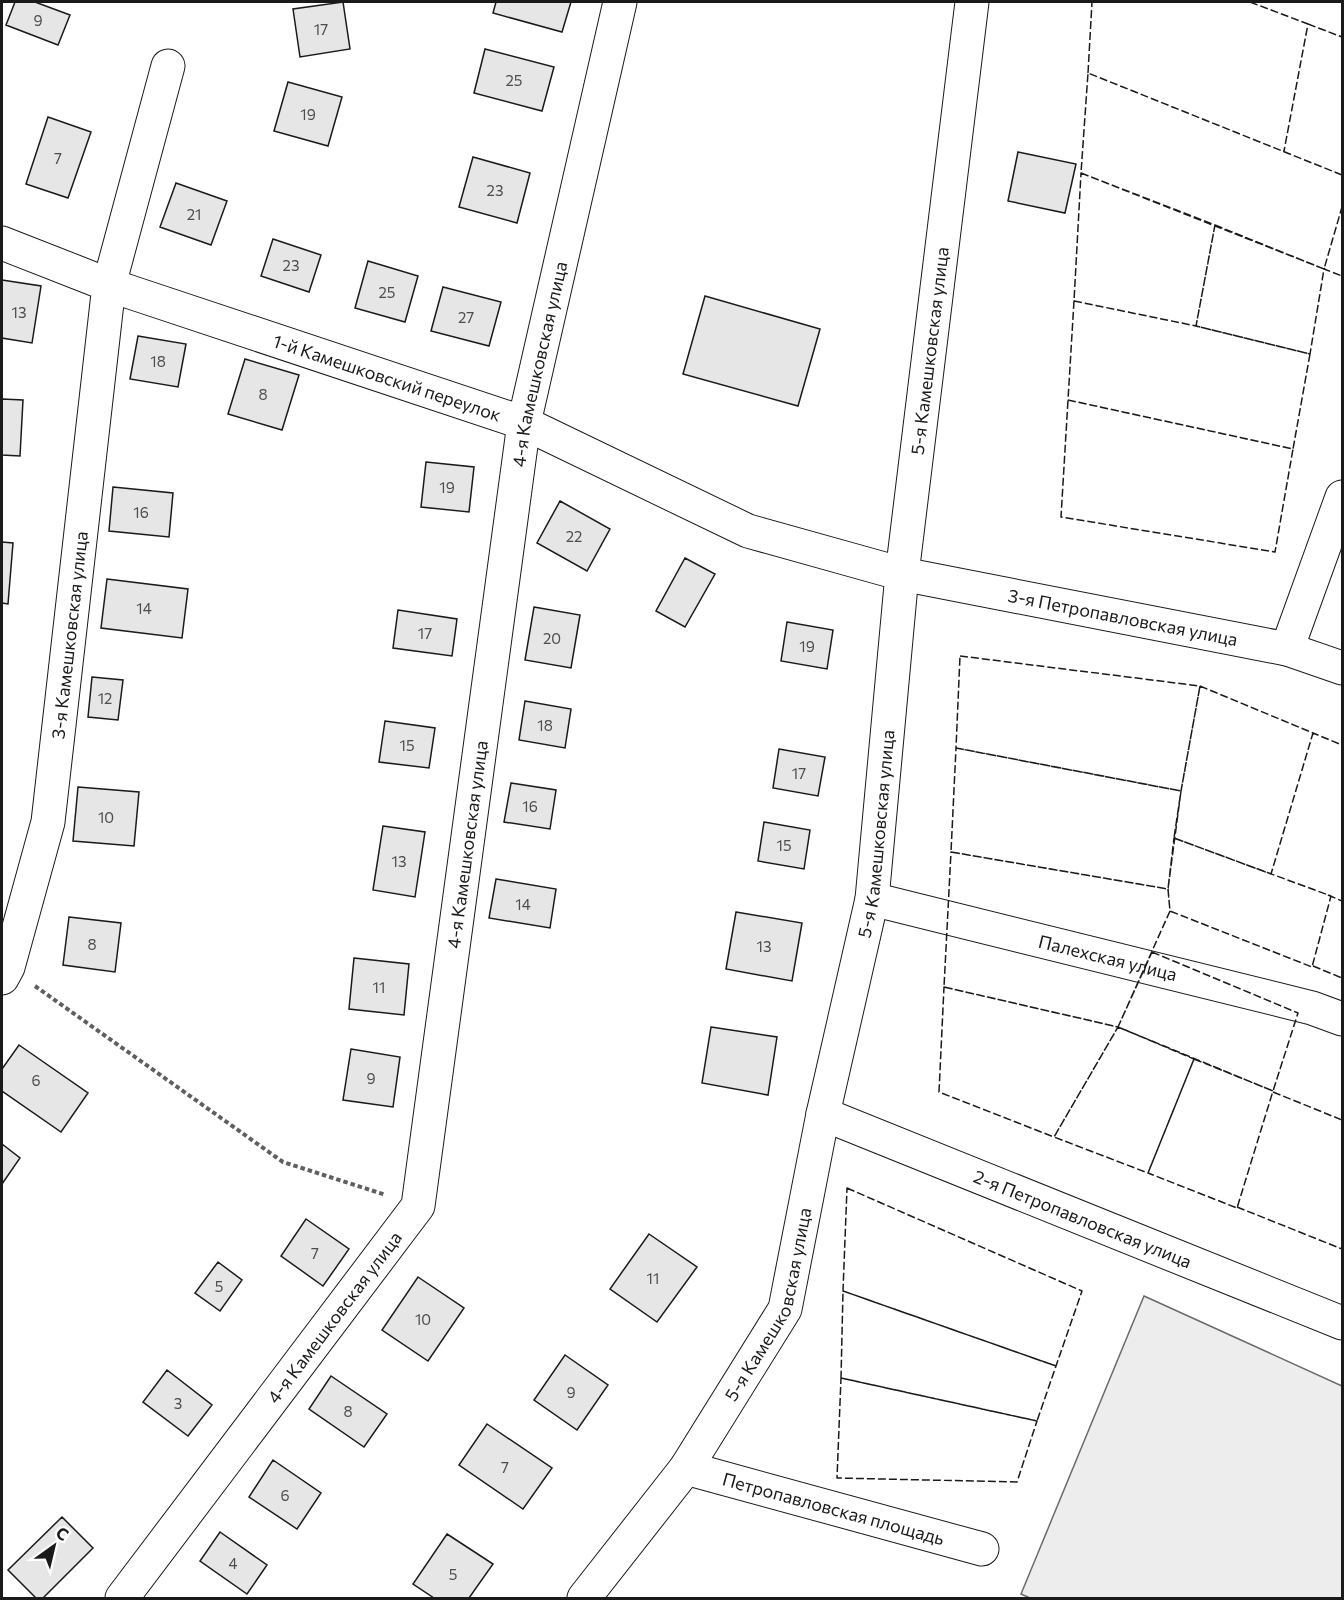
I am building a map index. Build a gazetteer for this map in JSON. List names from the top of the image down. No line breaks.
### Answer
{"streets":{"street":["5-я Камешковская улица","4-я Камешковская улица","1-й Камешковский переулок","3-я Петропавловская улица","3-я Камешковская улица","Палехская улица","2-я Петропавловская улица","Петропавловская площадь"]},"crossings":[["5-я Камешковская улица","1-й Камешковский переулок"],["5-я Камешковская улица","3-я Петропавловская улица"],["5-я Камешковская улица","Палехская улица"],["5-я Камешковская улица","2-я Петропавловская улица"],["5-я Камешковская улица","Петропавловская площадь"],["4-я Камешковская улица","1-й Камешковский переулок"],["1-й Камешковский переулок","3-я Петропавловская улица"],["1-й Камешковский переулок","3-я Камешковская улица"]],"house_numbers":["9","17","25","19","7","23","21","23","25","13","27","18","8","19","16","22","14","17","20","19","12","18","15","17","16","10","15","13","14","8","13","11","9","6","7","11","5","10","9","3","8","7","6","4","5"],"north":"top right"}
